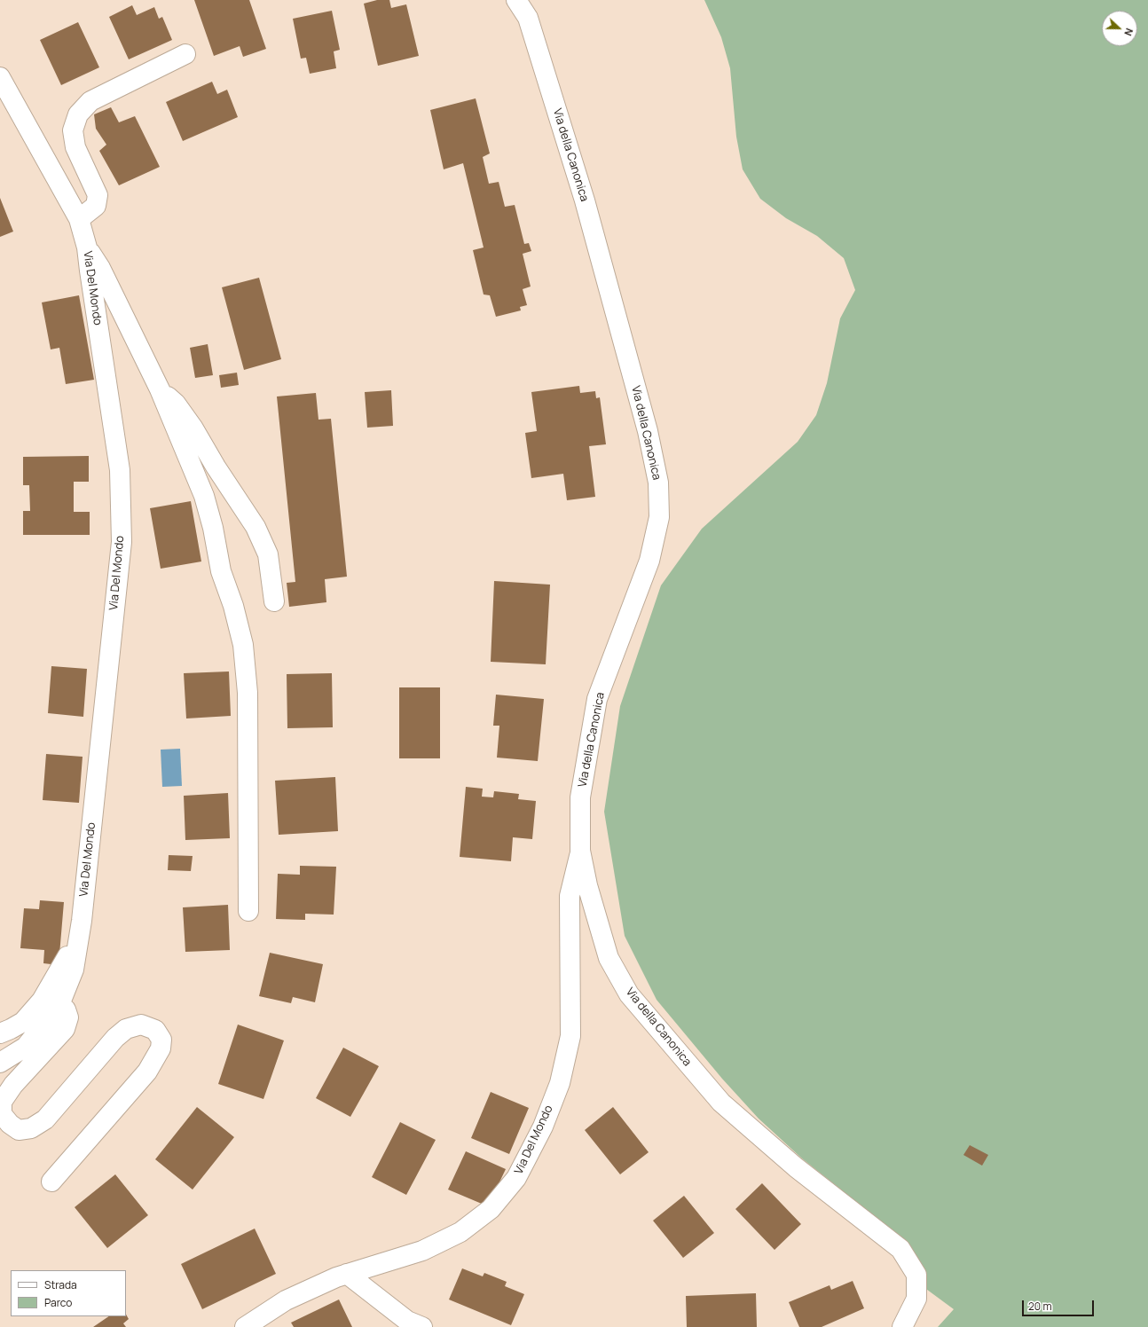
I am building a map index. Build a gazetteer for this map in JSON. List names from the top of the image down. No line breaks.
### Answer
{"streets":{"street":["Via della Canonica","Via Del Mondo"]},"crossings":[["Via della Canonica","Via Del Mondo"]],"legend":["Strada","Parco"],"scale_bar":"20 m","north":"right"}
